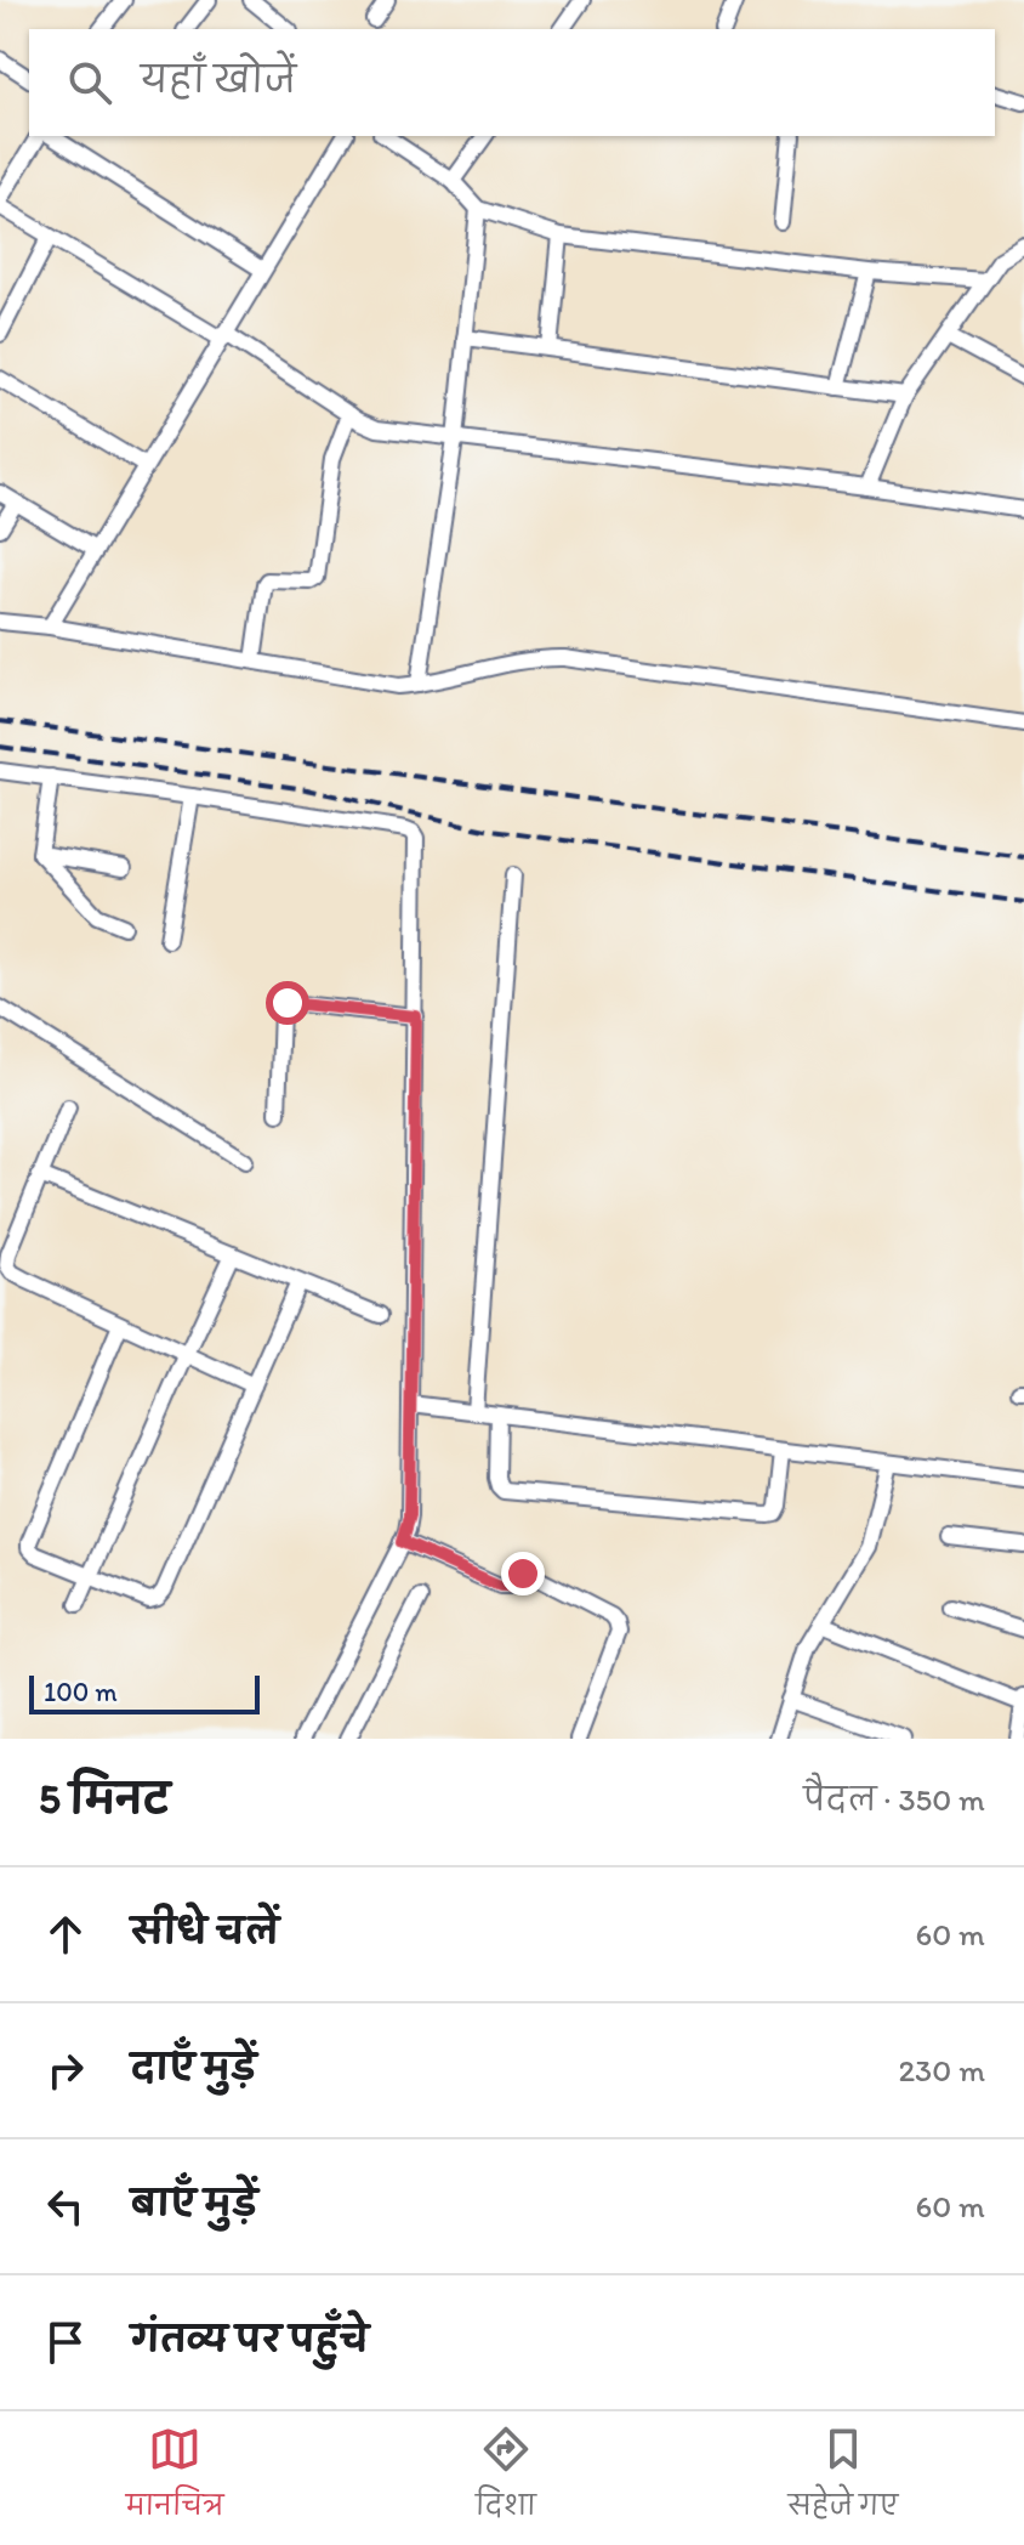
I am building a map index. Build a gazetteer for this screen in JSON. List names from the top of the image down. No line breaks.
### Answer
{"scale_bar":"100 m","page":{"search":"यहाँ खोजें","scale":"100 m","heading":["5 मिनट","पैदल · 350 m"],"list":[["सीधे चलें","60 m"],["दाएँ मुड़ें","230 m"],["बाएँ मुड़ें","60 m"],"गंतव्य पर पहुँचे"],"nav":["मानचित्र","दिशा","सहेजे गए"]}}
